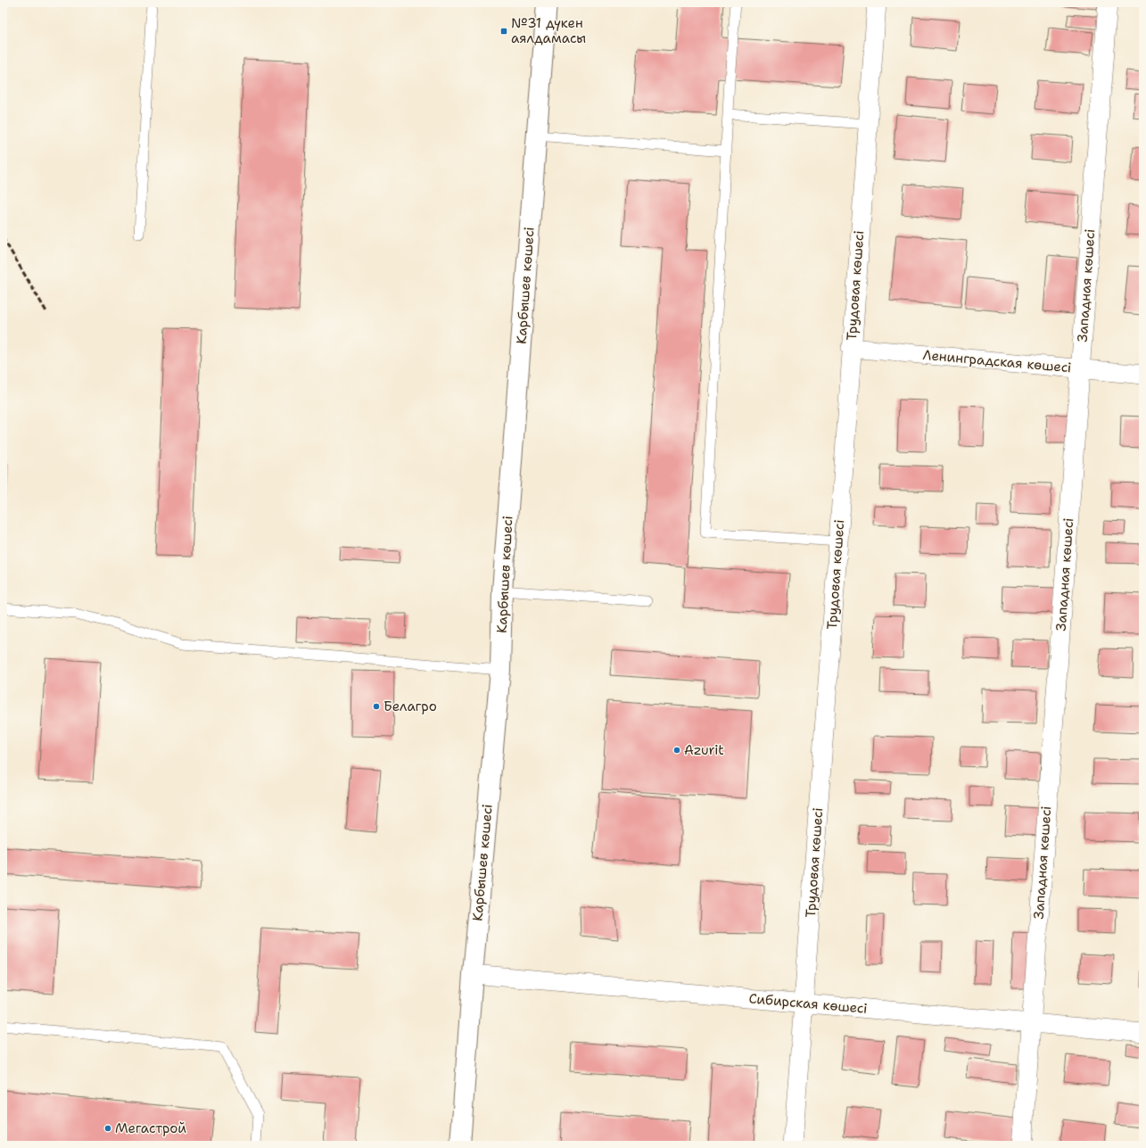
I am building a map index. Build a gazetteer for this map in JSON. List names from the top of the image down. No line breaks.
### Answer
{"streets":{"main road":["Карбышев көшесі"],"street":["Трудовая көшесі","Западная көшесі","Ленинградская көшесі","Сибирская көшесі"]},"crossings":[["Карбышев көшесі","Сибирская көшесі"],["Трудовая көшесі","Ленинградская көшесі"],["Трудовая көшесі","Сибирская көшесі"],["Западная көшесі","Ленинградская көшесі"],["Западная көшесі","Сибирская көшесі"]],"places":{"transit":["№31 дүкен аялдамасы"],"other":["Белагро","Azurit","Мегастрой"]}}
